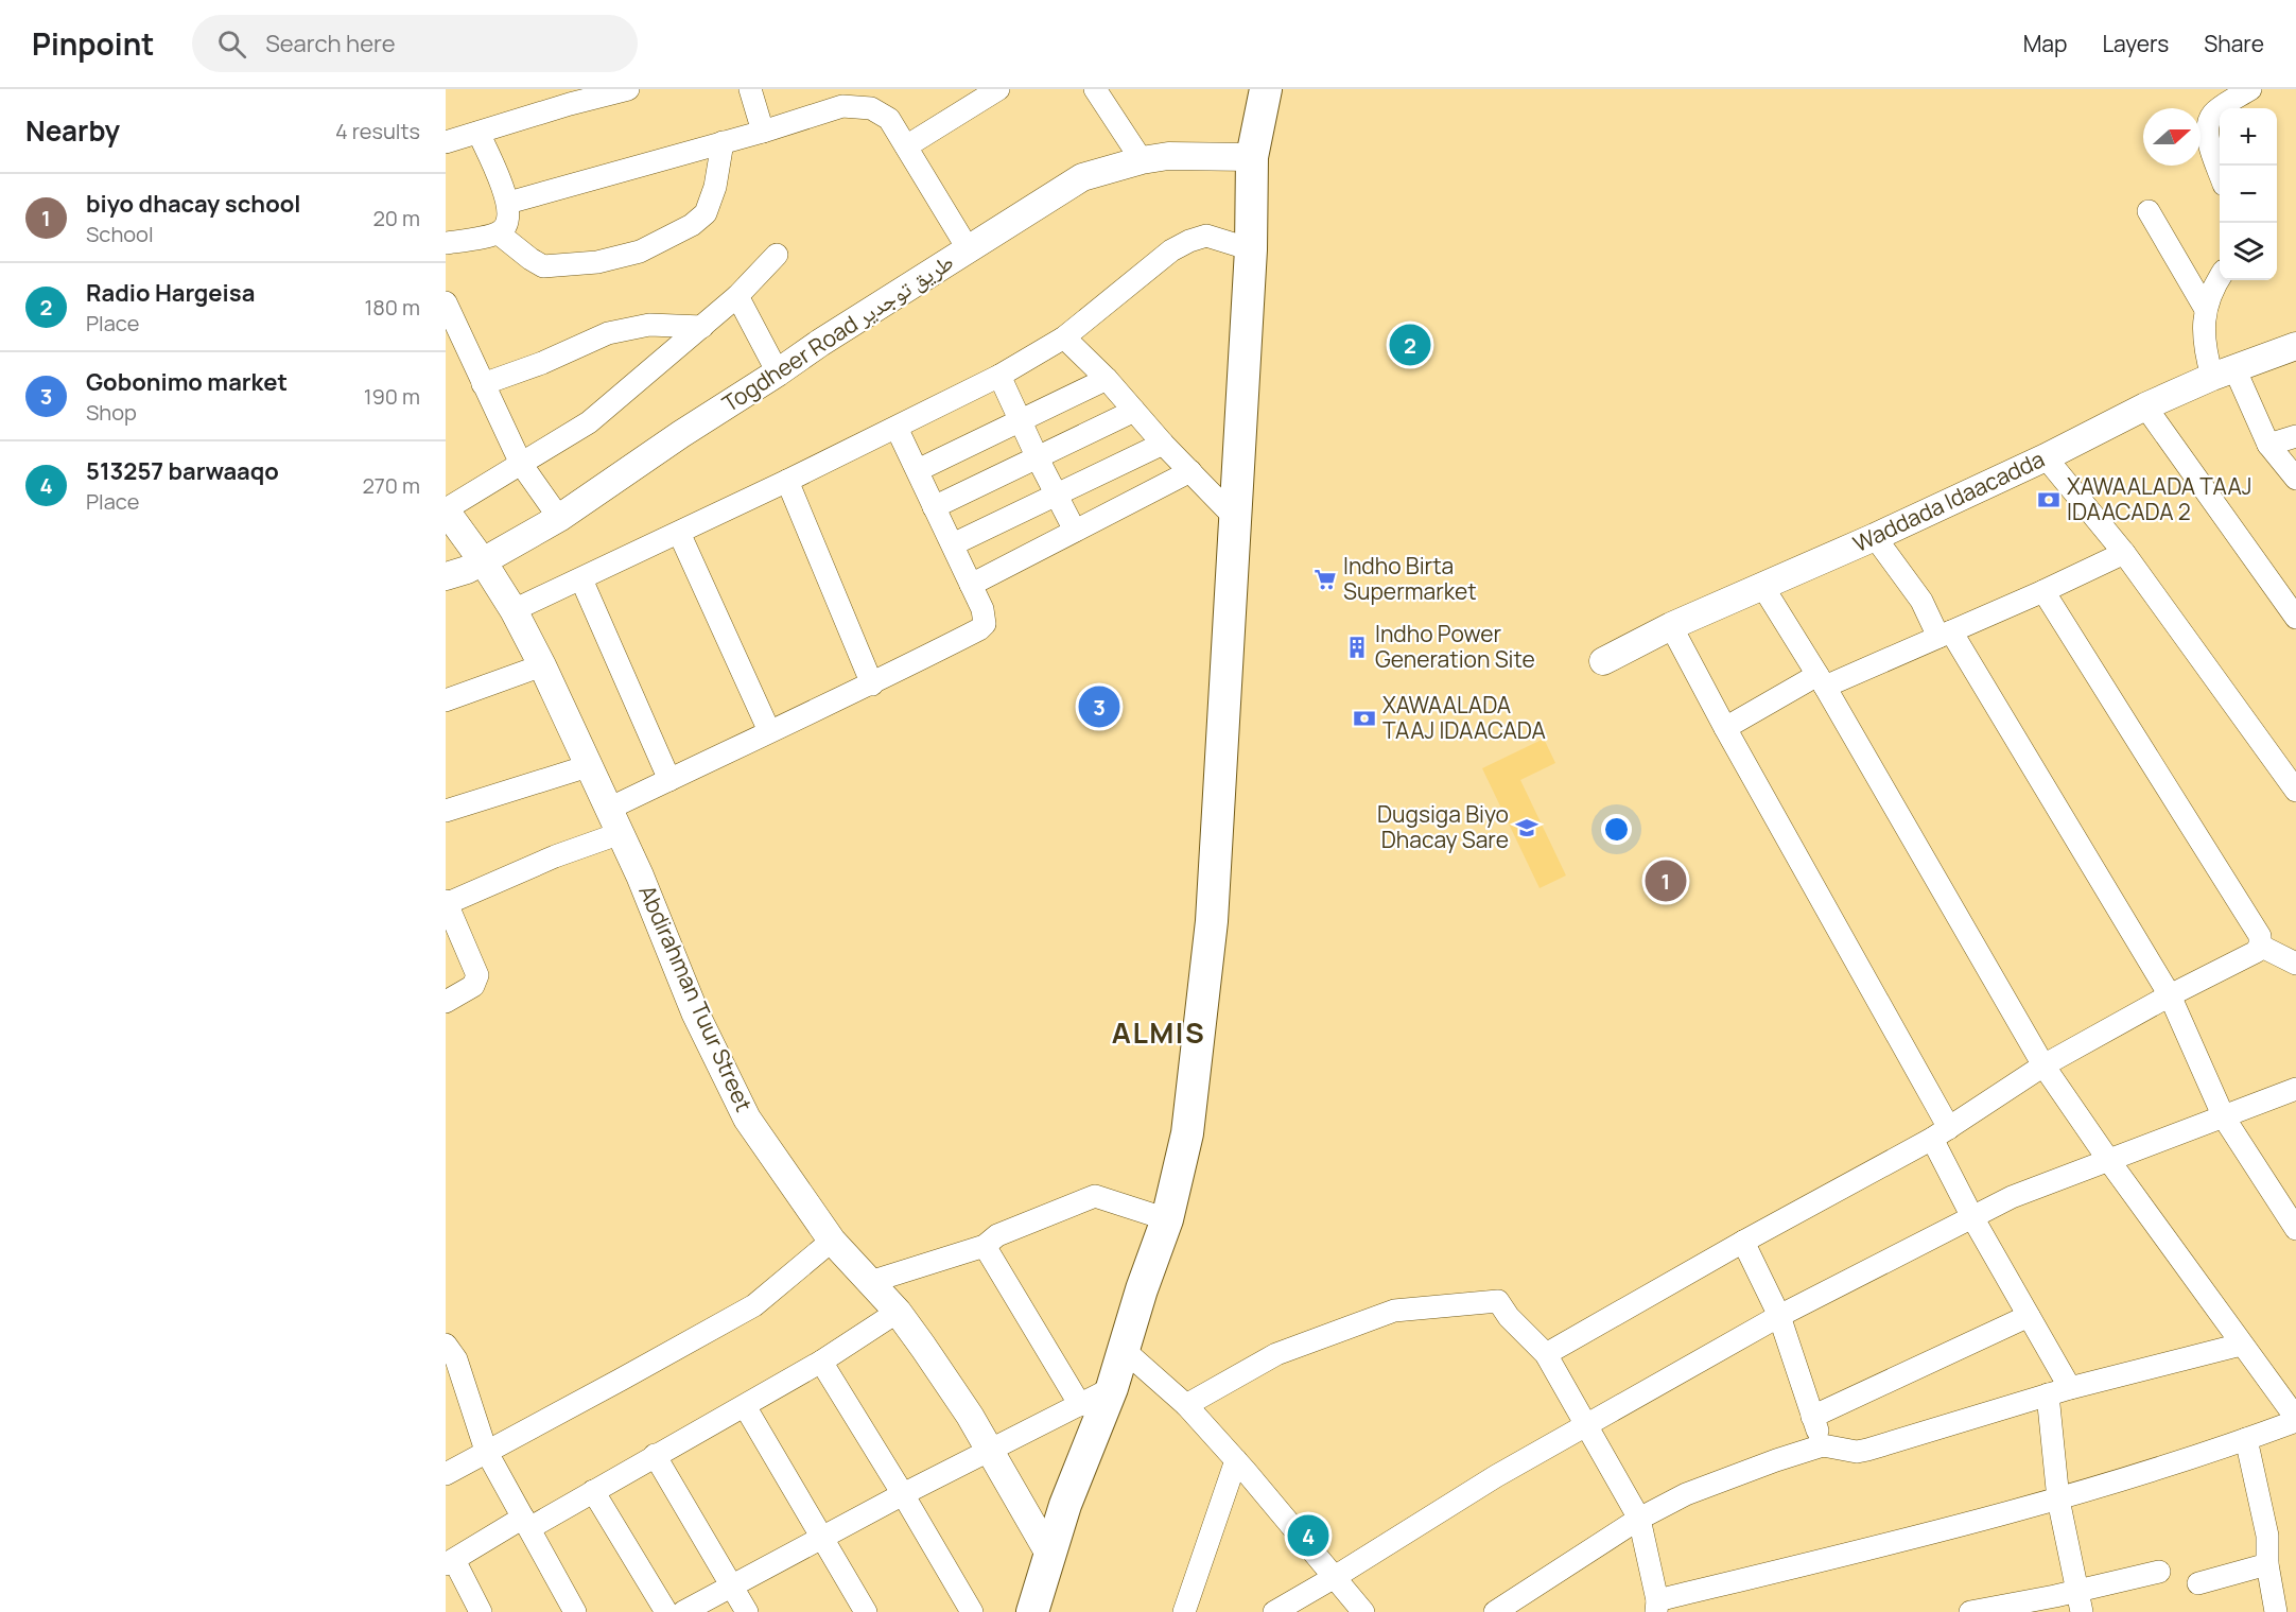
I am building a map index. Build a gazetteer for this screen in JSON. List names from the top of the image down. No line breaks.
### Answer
{"streets":{"street":["Togdheer Road طريق توجدير","Waddada Idaacadda","Abdirahman Tuur Street"]},"crossings":[["Togdheer Road طريق توجدير","Abdirahman Tuur Street"]],"districts":["ALMIS"],"places":{"bank":["XAWAALADA TAAJ IDAACADA 2","XAWAALADA TAAJ IDAACADA"],"supermarket":["Indho Birta Supermarket"],"building":["Indho Power Generation Site"],"school or university":["Dugsiga Biyo Dhacay Sare"]},"north":"right","page":{"header":"Pinpoint","search":"Search here","nav":["Map","Layers","Share"],"heading":["Nearby","4 results"],"map_buttons":["+","−"],"list":[{"mark":"1","name":"biyo dhacay school","note":"School","value":"20 m"},{"mark":"2","name":"Radio Hargeisa","note":"Place","value":"180 m"},{"mark":"3","name":"Gobonimo market","note":"Shop","value":"190 m"},{"mark":"4","name":"513257 barwaaqo","note":"Place","value":"270 m"}],"pins":["2","3","1","4"]}}
